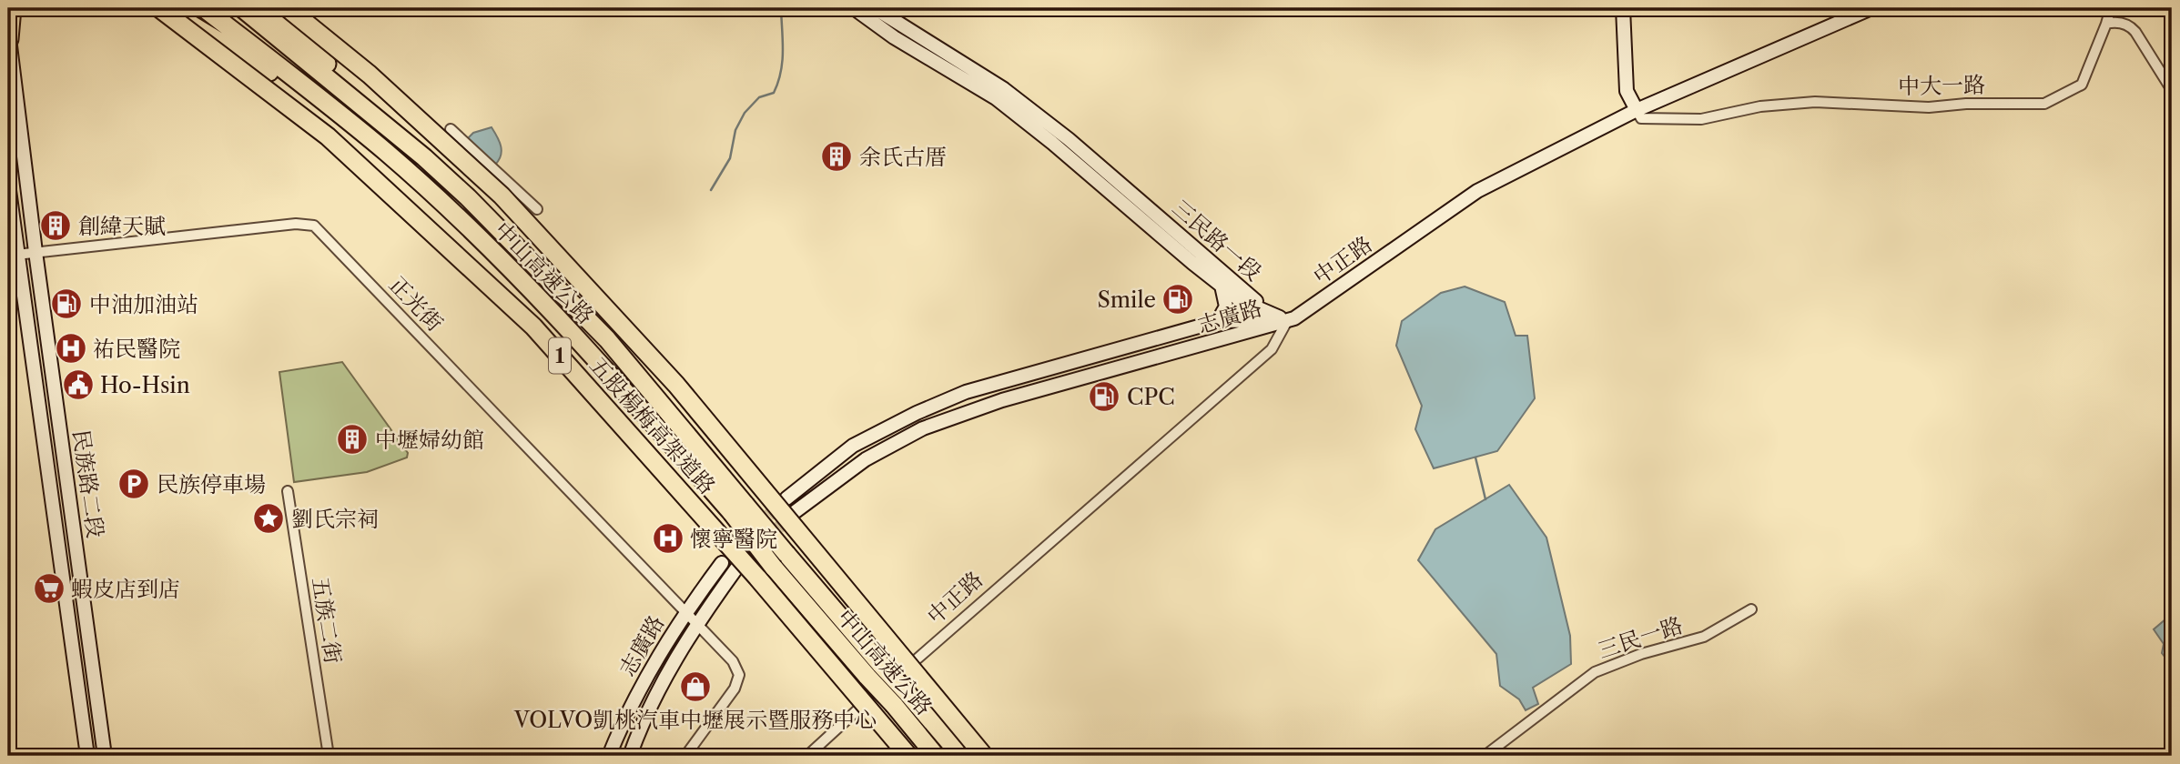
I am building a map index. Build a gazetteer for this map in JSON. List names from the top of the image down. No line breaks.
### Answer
{"streets":{"highway":["中山高速公路","1","五股楊梅高架道路"],"main road":["三民路一段","中正路","志廣路","民族路二段"],"street":["中大一路","正光街","五族二街","三民一路"]},"crossings":[["中大一路","中正路"],["三民路一段","中正路"],["三民路一段","志廣路"],["中正路","志廣路"],["正光街","志廣路"],["正光街","民族路二段"]],"places":{"building":["余氏古厝","創緯天賦","中壢婦幼館"],"fuel station":["Smile","中油加油站","CPC"],"hospital":["祐民醫院","懷寧醫院"],"public building":["Ho-Hsin"],"parking":["民族停車場"],"place":["劉氏宗祠"],"supermarket":["蝦皮店到店"],"shop":["VOLVO凱桃汽車中壢展示暨服務中心"]}}
